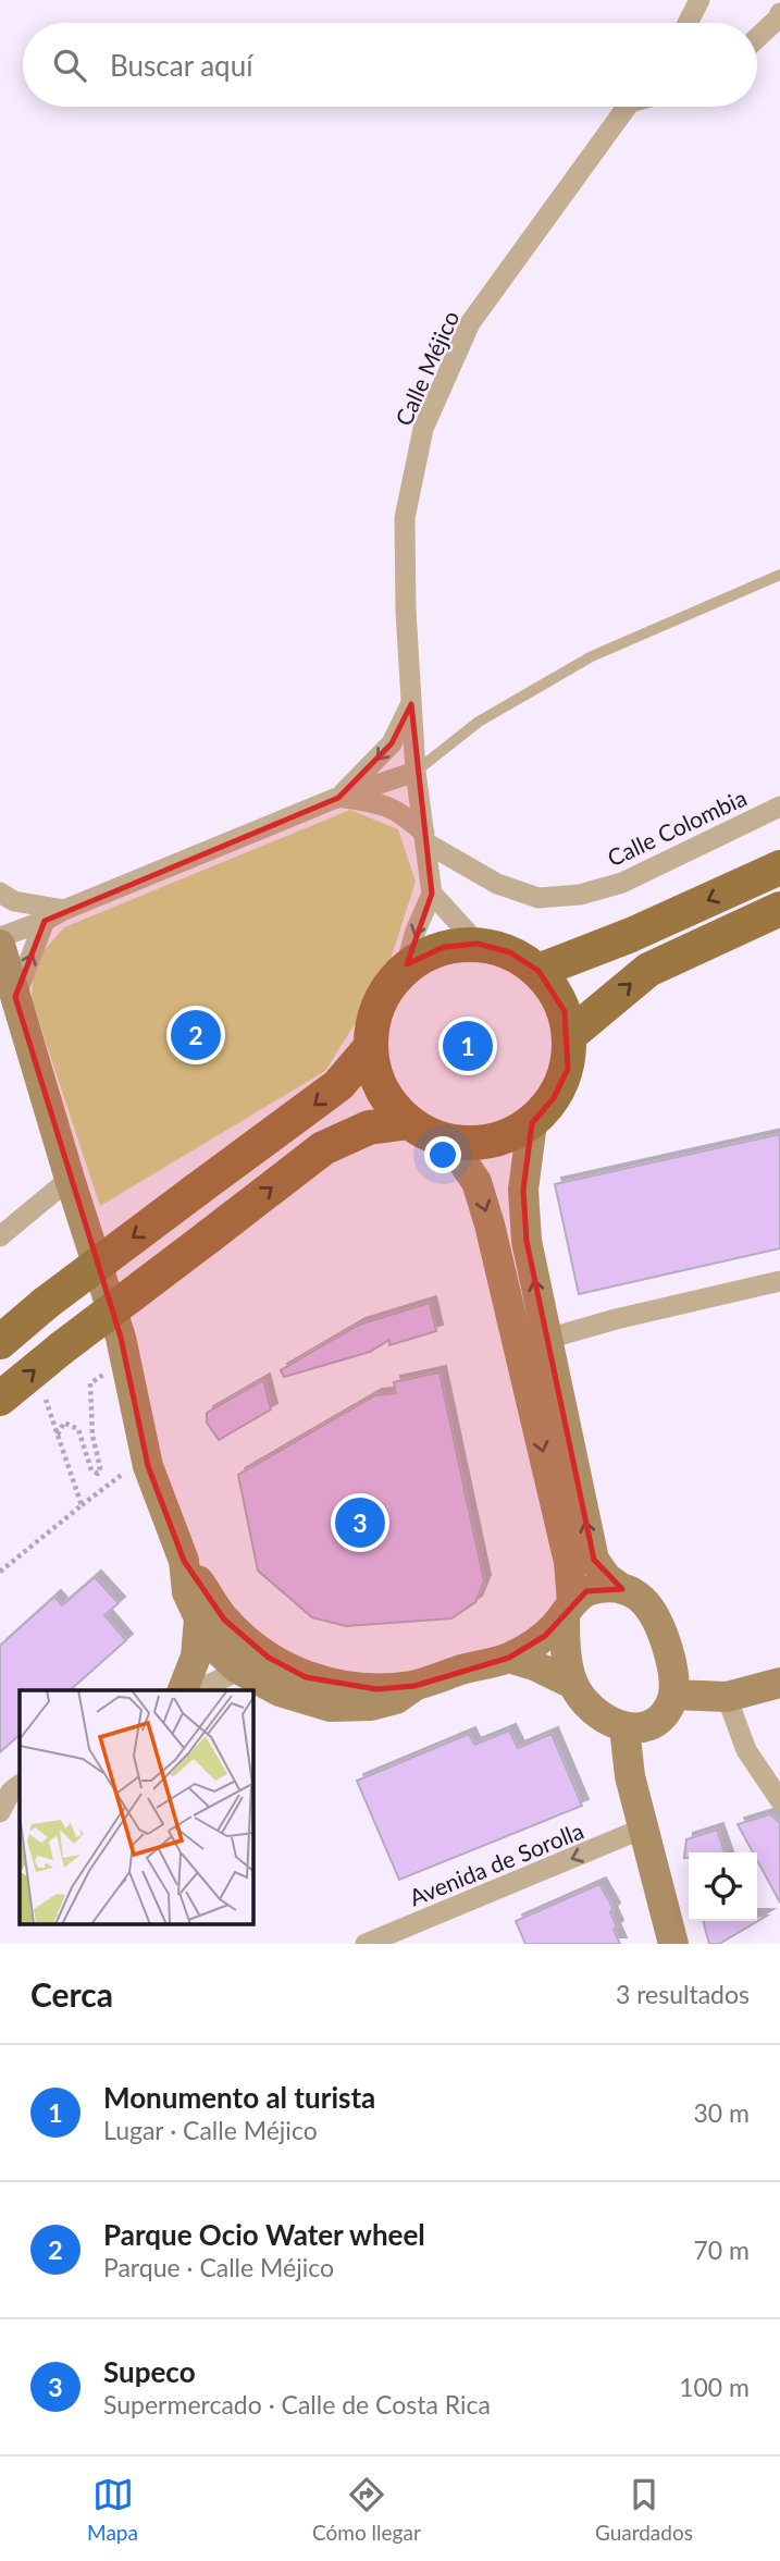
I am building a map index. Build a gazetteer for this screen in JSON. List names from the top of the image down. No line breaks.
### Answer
{"streets":{"street":["Calle Méjico","Calle Colombia","Avenida de Sorolla"]},"crossings":[["Calle Méjico","Calle Colombia"]],"one_way":["Avenida de Sorolla"],"page":{"search":"Buscar aquí","pins":["2","1","3"],"heading":["Cerca","3 resultados"],"list":[{"mark":"1","name":"Monumento al turista","note":"Lugar · Calle Méjico","value":"30 m"},{"mark":"2","name":"Parque Ocio Water wheel","note":"Parque · Calle Méjico","value":"70 m"},{"mark":"3","name":"Supeco","note":"Supermercado · Calle de Costa Rica","value":"100 m"}],"nav":["Mapa","Cómo llegar","Guardados"]}}
